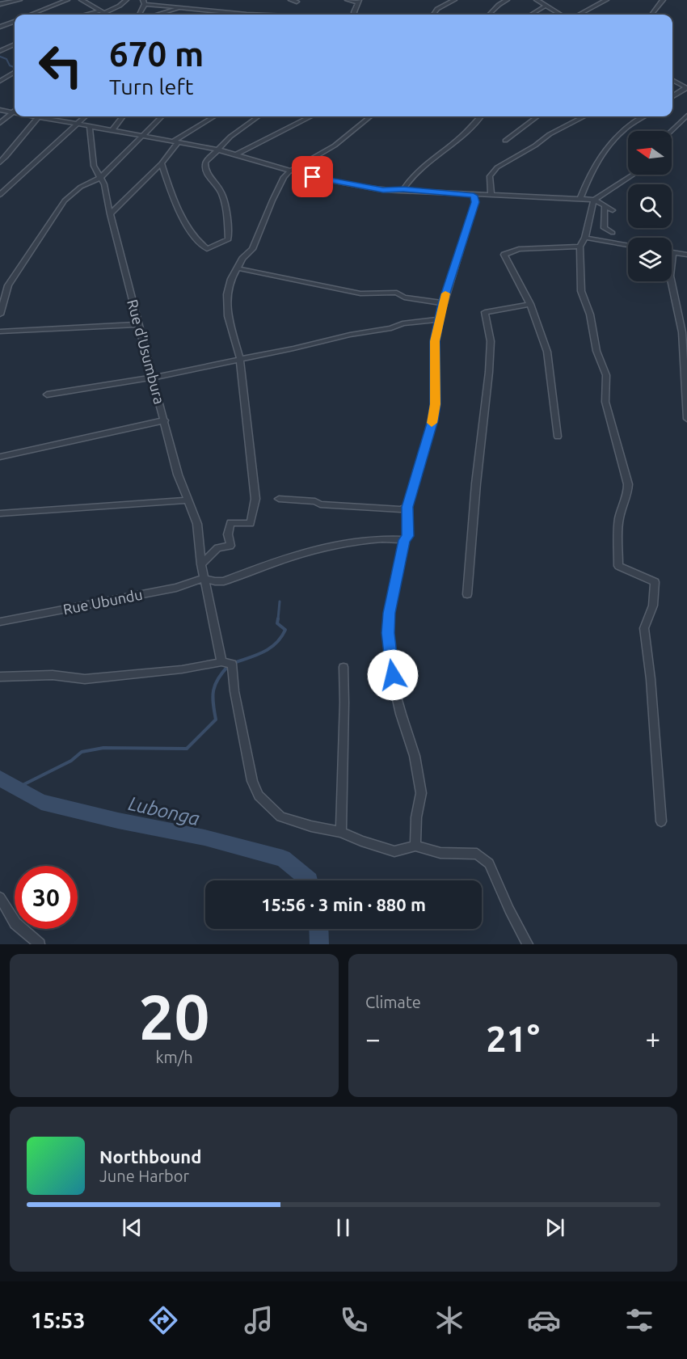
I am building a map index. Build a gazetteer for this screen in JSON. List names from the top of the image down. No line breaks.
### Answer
{"streets":{"street":["Rue d'Usumbura","Rue Ubundu"]},"crossings":[["Rue d'Usumbura","Rue Ubundu"]],"water":["Lubonga"],"north":"left","page":{"turn":["670 m","Turn left"],"limit":"30","trip":"15:56 · 3 min · 880 m","tile":[["20","km/h"],"Climate"],"heat":["−","21°","+"],"song":["Northbound","June Harbor"],"tabs":"15:53"}}
